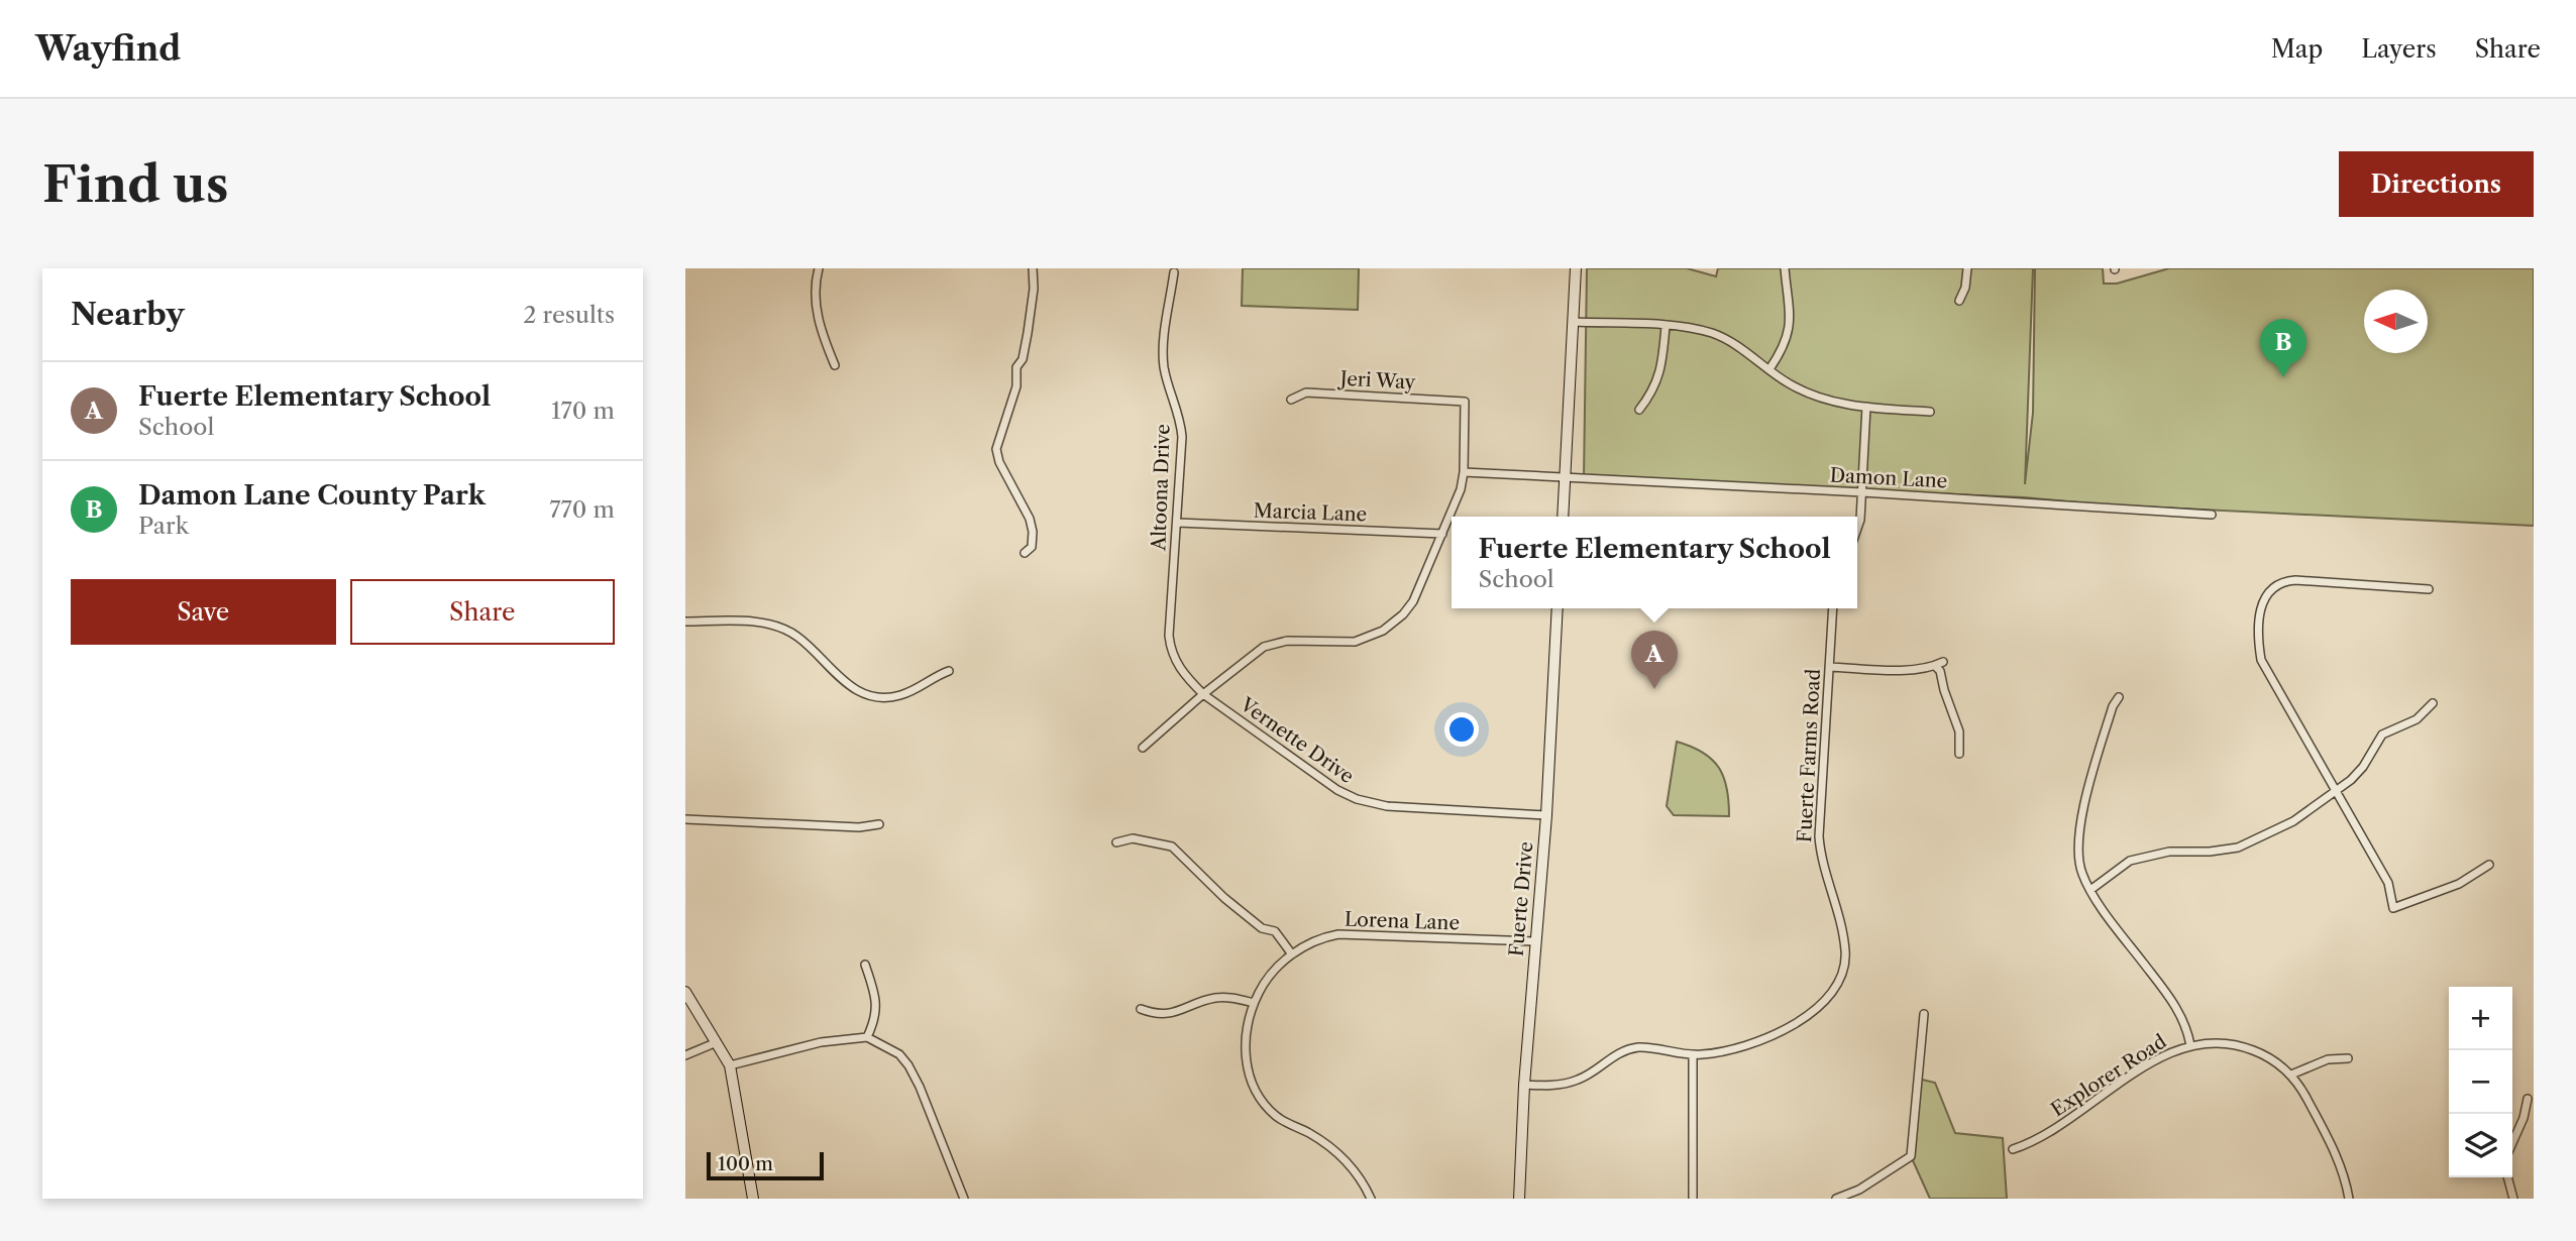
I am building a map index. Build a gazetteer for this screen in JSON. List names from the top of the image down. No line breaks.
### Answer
{"streets":{"street":["Jeri Way","Damon Lane","Altoona Drive","Marcia Lane","Vernette Drive","Fuerte Farms Road","Fuerte Drive","Lorena Lane","Explorer Road"]},"crossings":[["Altoona Drive","Marcia Lane"],["Altoona Drive","Vernette Drive"],["Vernette Drive","Fuerte Drive"],["Fuerte Farms Road","Fuerte Drive"],["Fuerte Drive","Lorena Lane"]],"scale_bar":"100 m","north":"left","page":{"header":"Wayfind","nav":["Map","Layers","Share"],"buttons":["Directions",["Save","Share"]],"title":"Find us","heading":["Nearby","2 results"],"pins":["B","A"],"list":[{"mark":"A","name":"Fuerte Elementary School","note":"School","value":"170 m"},{"mark":"B","name":"Damon Lane County Park","note":"Park","value":"770 m"}],"popup":["Fuerte Elementary School","School"],"map_buttons":["+","−"],"scale":"100 m"}}
